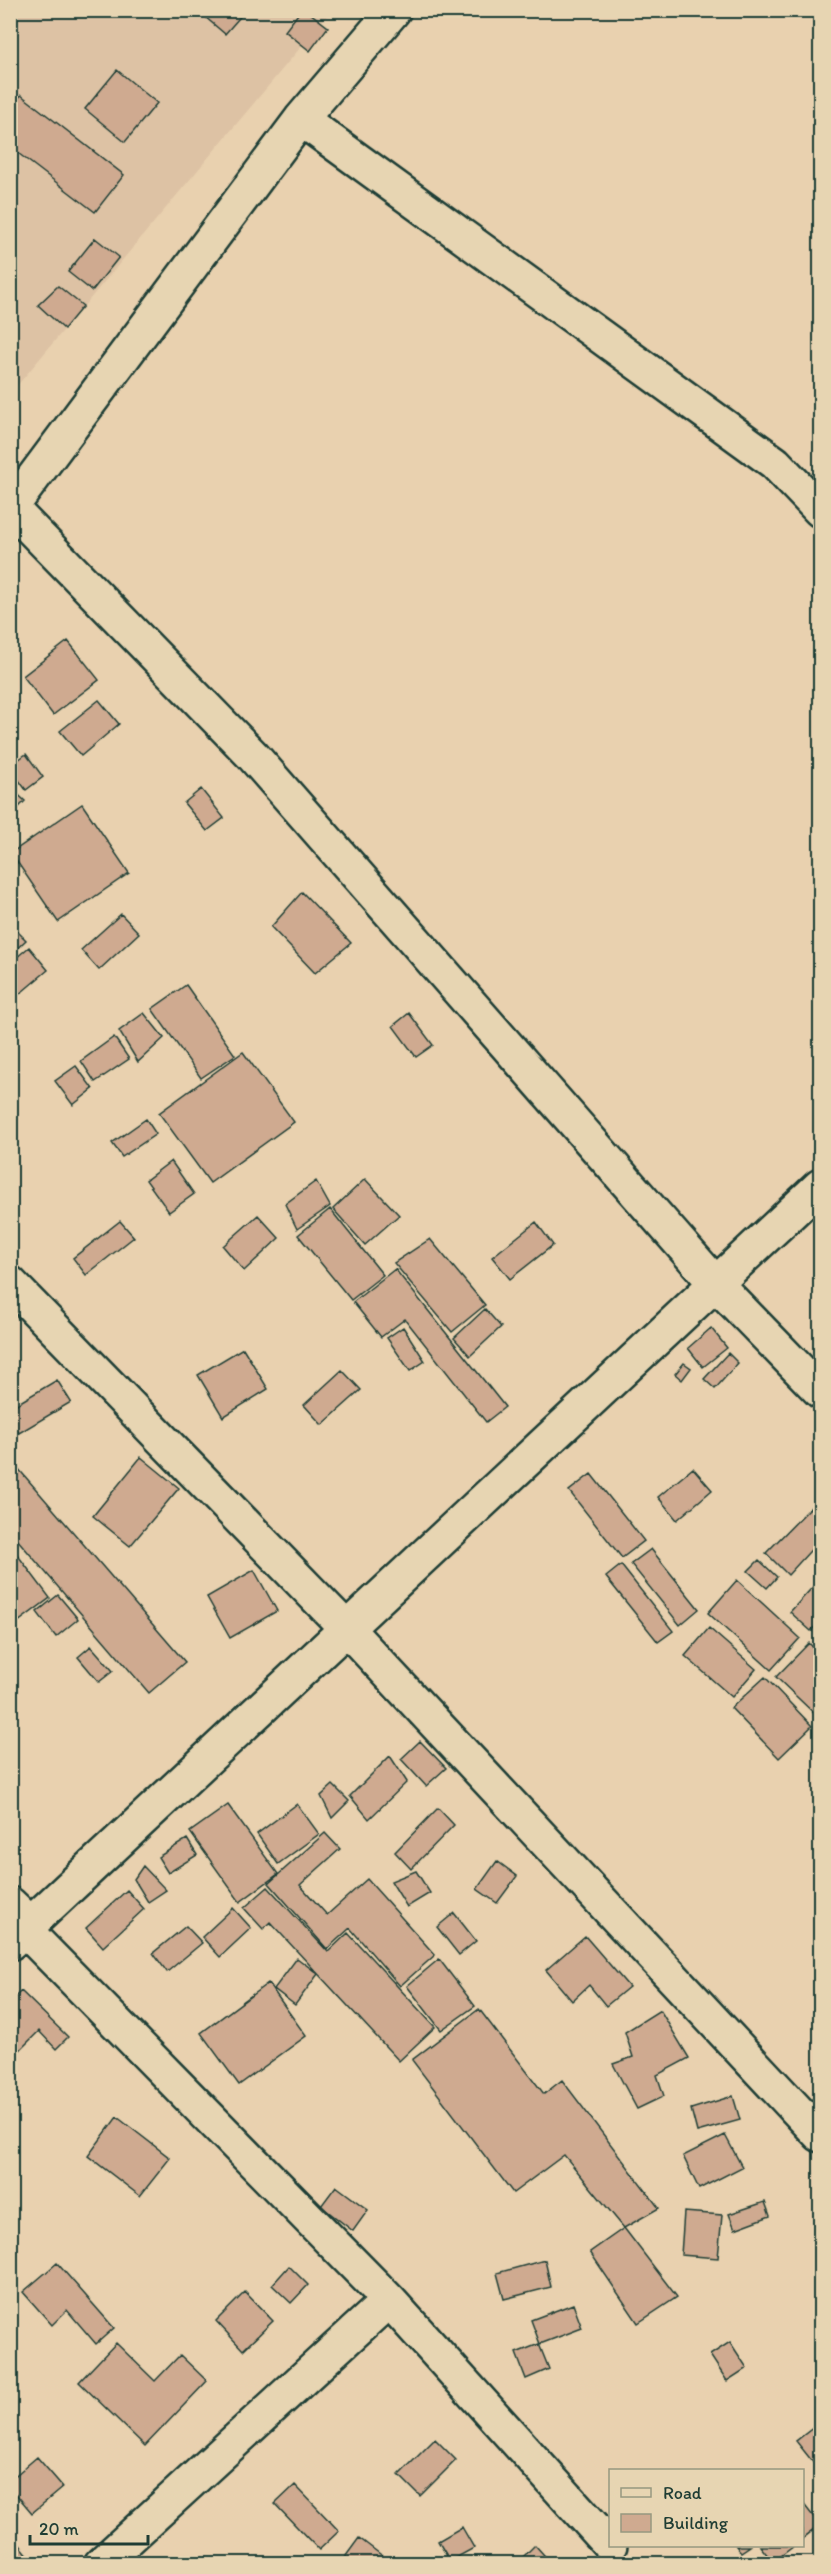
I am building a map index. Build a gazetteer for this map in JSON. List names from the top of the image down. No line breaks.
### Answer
{"legend":["Road","Building"],"scale_bar":"20 m"}
